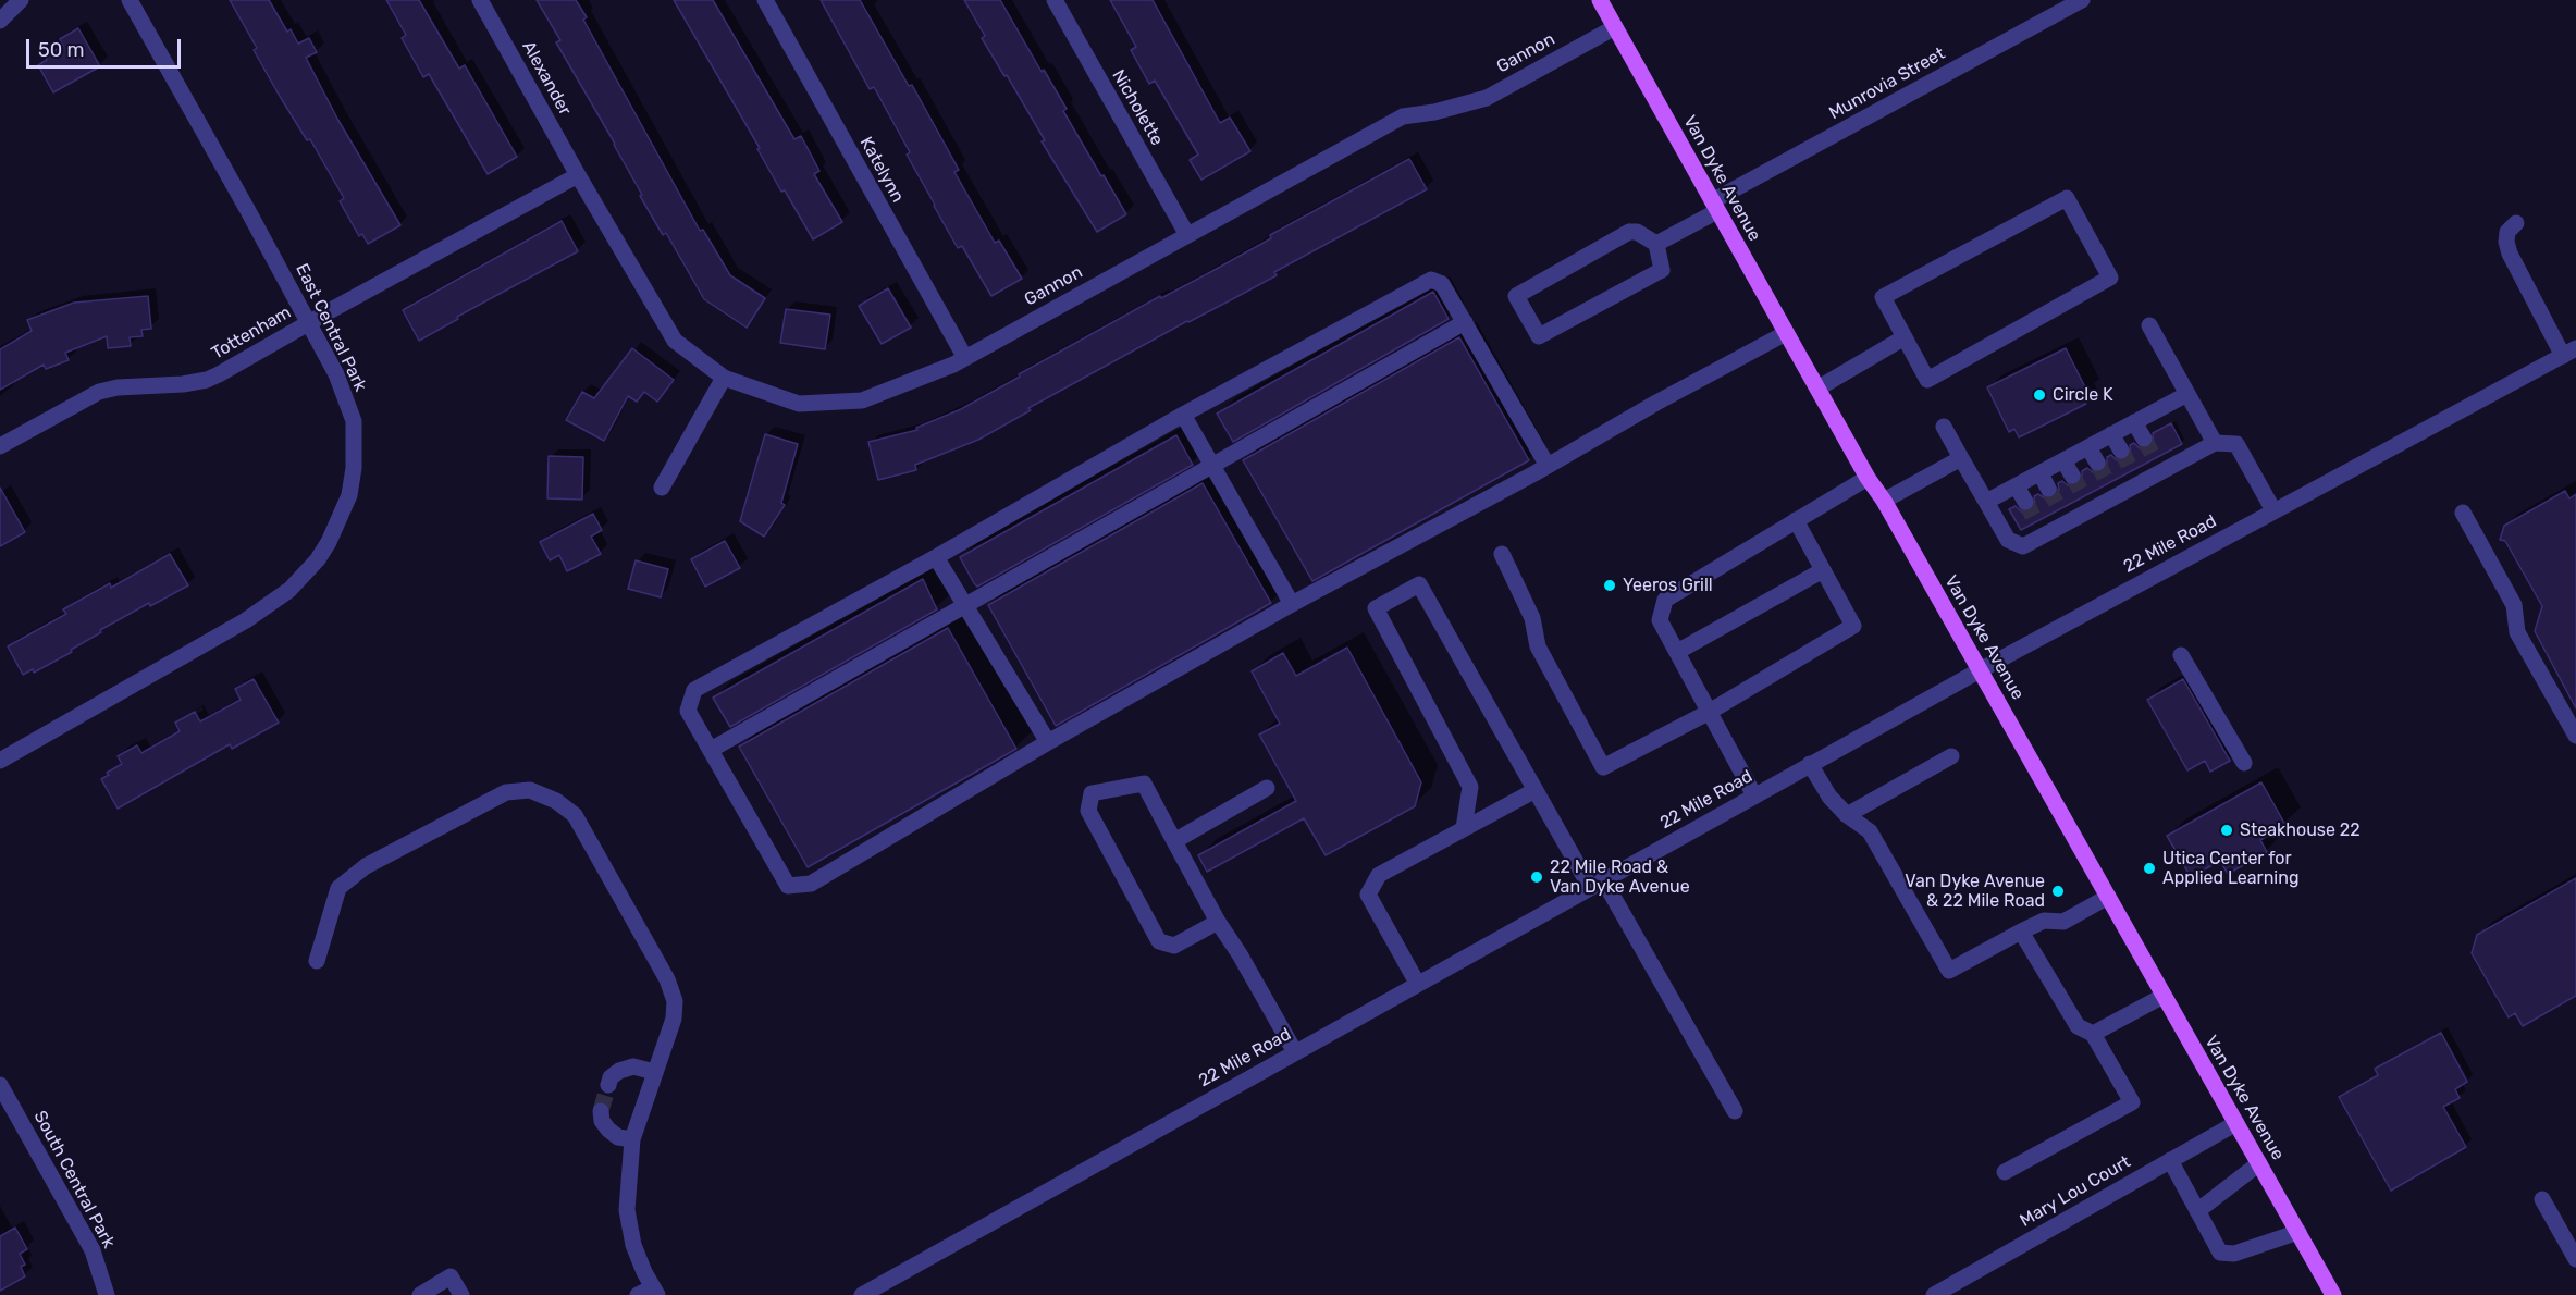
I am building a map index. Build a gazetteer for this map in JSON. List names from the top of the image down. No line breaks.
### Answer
{"streets":{"main road":["Van Dyke Avenue"],"street":["Gannon","Alexander","Munrovia Street","Nicholette","Katelynn","East Central Park","Tottenham","22 Mile Road","South Central Park","Mary Lou Court"]},"crossings":[["Gannon","Alexander"],["Gannon","Nicholette"],["Gannon","Katelynn"],["Gannon","Van Dyke Avenue"],["Gannon","Tottenham"],["Alexander","Tottenham"],["Munrovia Street","Van Dyke Avenue"],["Van Dyke Avenue","22 Mile Road"],["Van Dyke Avenue","Mary Lou Court"],["East Central Park","Tottenham"]],"places":["Circle K","Yeeros Grill","Steakhouse 22","Utica Center for Applied Learning","22 Mile Road & Van Dyke Avenue","Van Dyke Avenue & 22 Mile Road"],"scale_bar":"50 m"}
